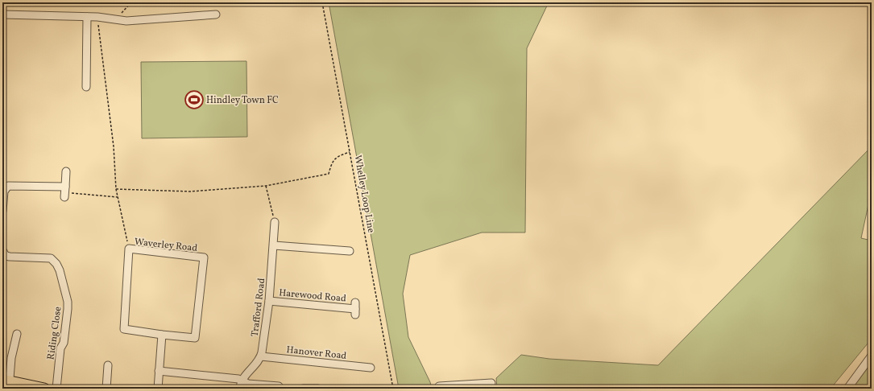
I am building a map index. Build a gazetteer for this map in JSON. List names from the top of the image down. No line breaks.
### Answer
{"streets":{"street":["Waverley Road","Harewood Road","Trafford Road","Riding Close","Hanover Road"],"path":["Whelley Loop Line"]},"crossings":[["Harewood Road","Trafford Road"],["Trafford Road","Hanover Road"]],"places":{"sports":["Hindley Town FC"]}}
